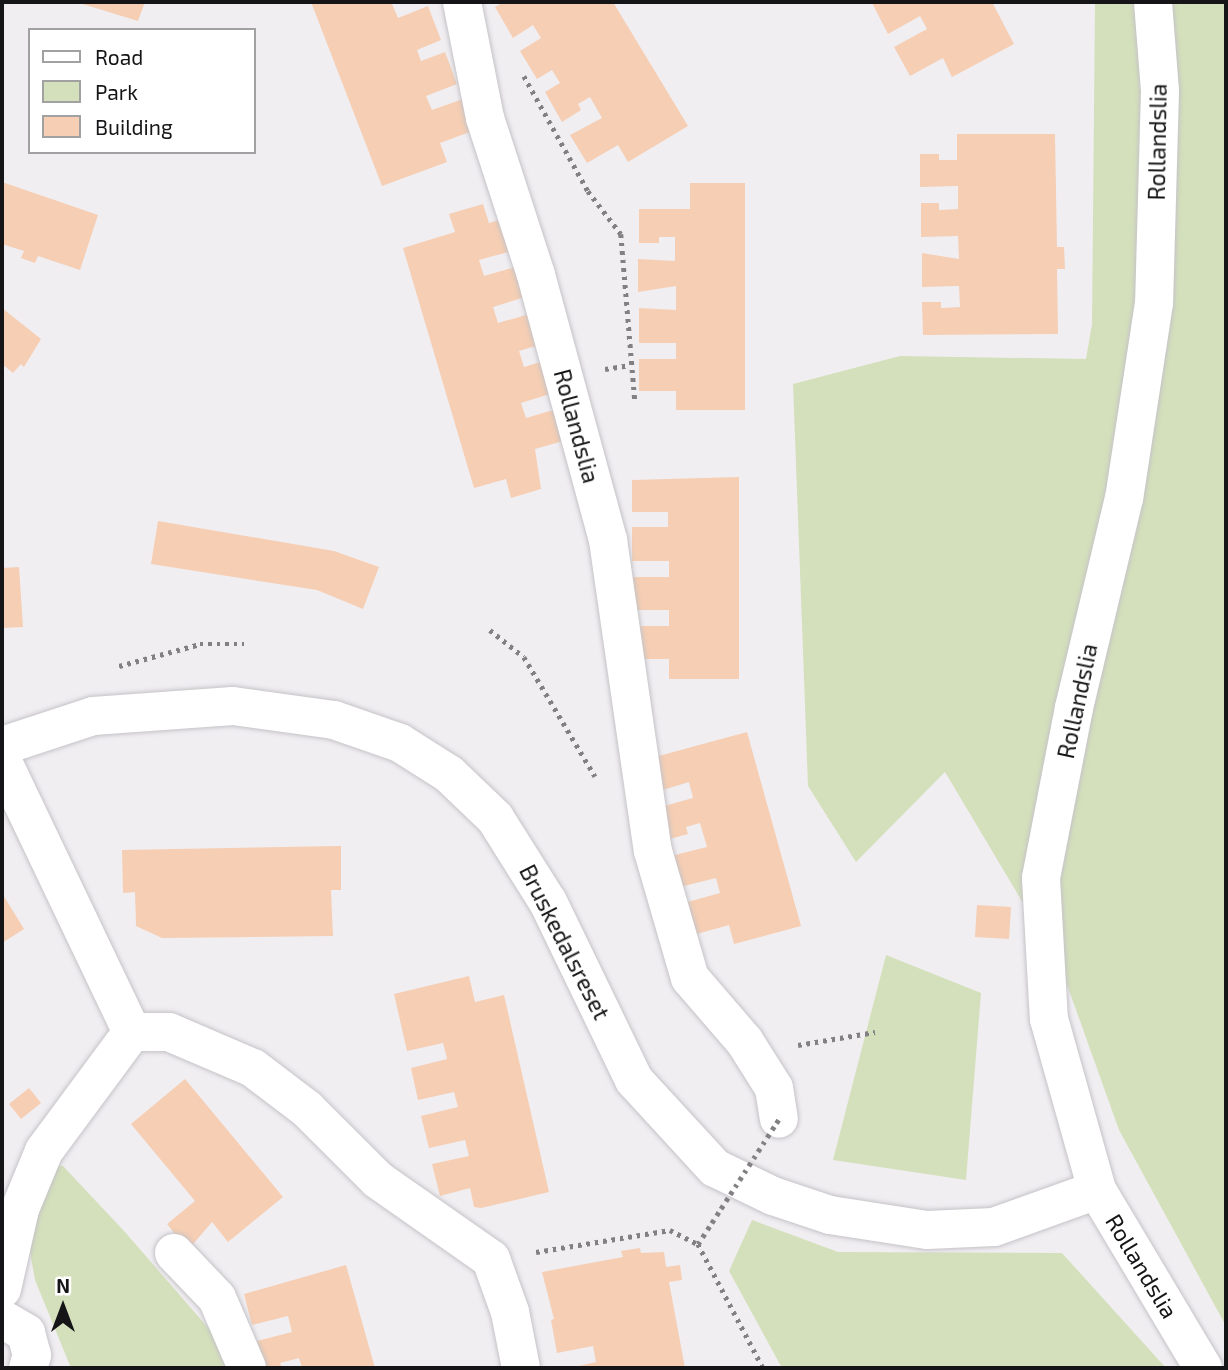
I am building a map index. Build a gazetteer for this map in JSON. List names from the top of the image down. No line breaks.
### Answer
{"streets":{"street":["Rollandslia","Bruskedalsreset"]},"crossings":[["Rollandslia","Bruskedalsreset"]],"legend":["Road","Park","Building"],"north":"top"}
